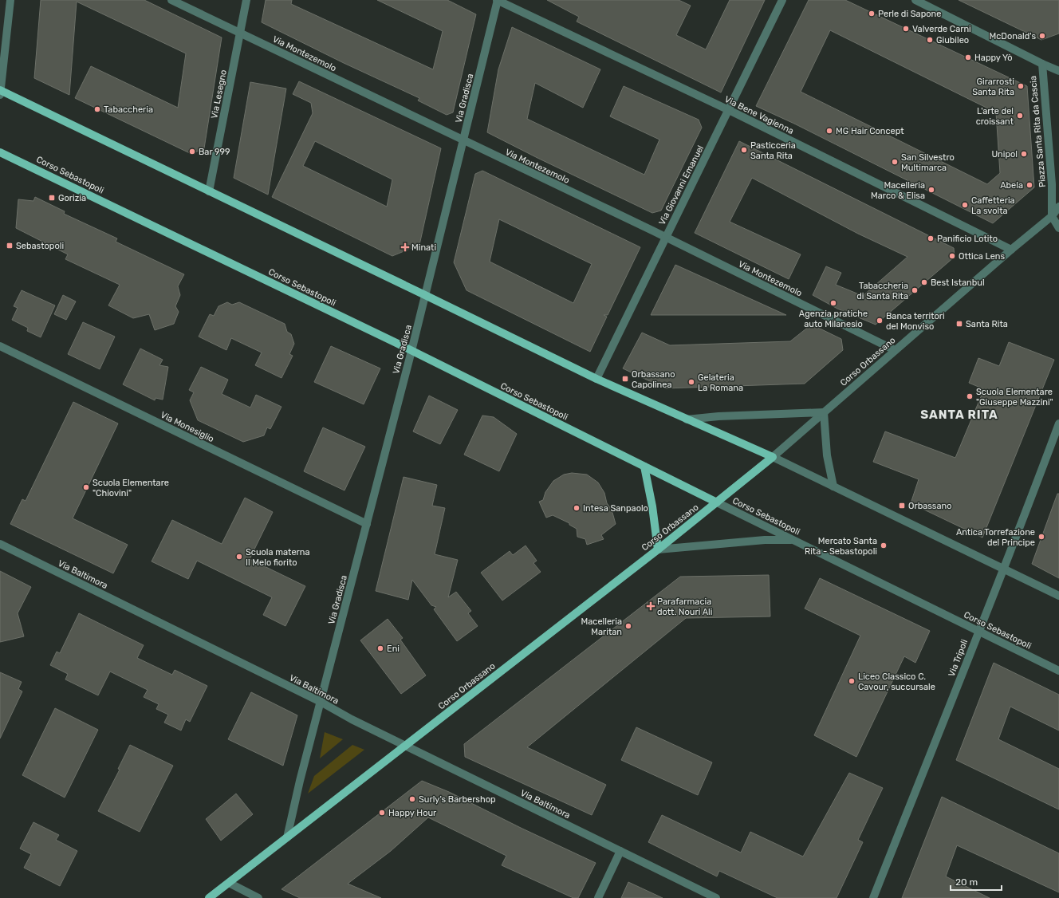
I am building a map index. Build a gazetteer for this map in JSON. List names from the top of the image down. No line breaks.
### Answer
{"streets":{"main road":["Corso Sebastopoli","Corso Orbassano"],"street":["Via Montezemolo","Via Lesegno","Via Gradisca","Via Bene Vagienna","Piazza Santa Rita da Cascia","Via Giovanni Emanuel","Via Monesiglio","Via Baltimora","Via Tripoli"]},"crossings":[["Via Montezemolo","Via Lesegno"],["Via Montezemolo","Via Gradisca"],["Via Montezemolo","Via Giovanni Emanuel"],["Via Montezemolo","Corso Orbassano"],["Via Gradisca","Via Bene Vagienna"],["Via Gradisca","Corso Sebastopoli"],["Via Gradisca","Via Monesiglio"],["Via Gradisca","Via Baltimora"],["Via Bene Vagienna","Via Giovanni Emanuel"],["Via Bene Vagienna","Corso Orbassano"],["Piazza Santa Rita da Cascia","Corso Orbassano"],["Corso Sebastopoli","Corso Orbassano"],["Corso Sebastopoli","Via Tripoli"],["Corso Orbassano","Via Baltimora"]],"districts":["SANTA RITA"],"places":{"other":["Perle di Sapone","Valverde Carni","McDonald's","Giubileo","Happy Yò","Girarrosti Santa Rita","Tabaccheria","L'arte del croissant","MG Hair Concept","Pasticceria Santa Rita","Bar 999","Unipol","San Silvestro Multimarca","Abela","Macelleria Marco & Elisa","Caffetteria La svolta","Panificio Lotito","Ottica Lens","Best Istanbul","Tabaccheria di Santa Rita","Agenzia pratiche auto Milanesio","Banca territori del Monviso","Gelateria La Romana","Scuola Elementare \"Giuseppe Mazzini\"","Scuola Elementare \"Chiovini\"","Intesa Sanpaolo","Antica Torrefazione del Principe","Mercato Santa Rita - Sebastopoli","Scuola materna Il Melo fiorito","Macelleria Maritan","Eni","Liceo Classico C. Cavour, succursale","Surly's Barbershop","Happy Hour"],"transit":["Gorizia","Sebastopoli","Santa Rita","Orbassano Capolinea","Orbassano"],"health":["Minati","Parafarmacia dott. Nouri Ali"]},"scale_bar":"20 m"}
